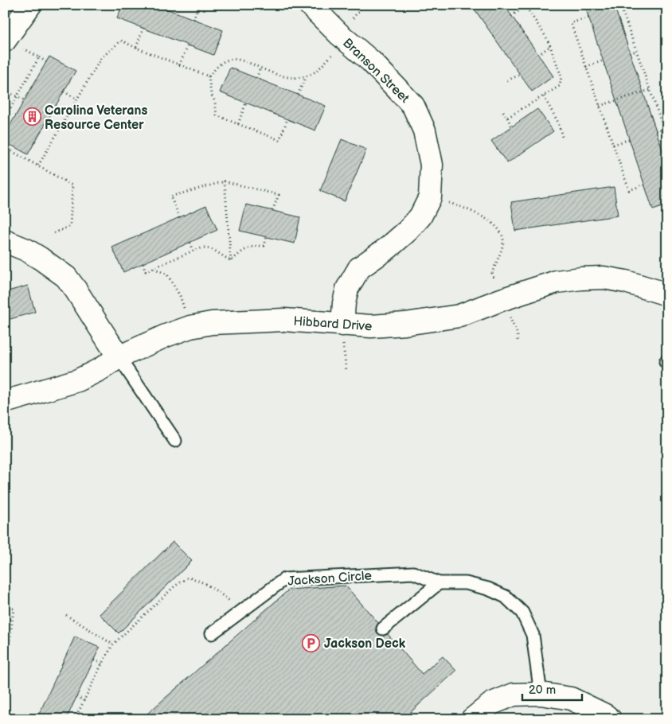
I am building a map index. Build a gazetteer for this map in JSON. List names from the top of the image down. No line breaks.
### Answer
{"streets":{"street":["Branson Street","Hibbard Drive"],"lane":["Jackson Circle"]},"crossings":[["Branson Street","Hibbard Drive"]],"places":{"building":["Carolina Veterans Resource Center"],"parking":["Jackson Deck"]},"scale_bar":"20 m"}
